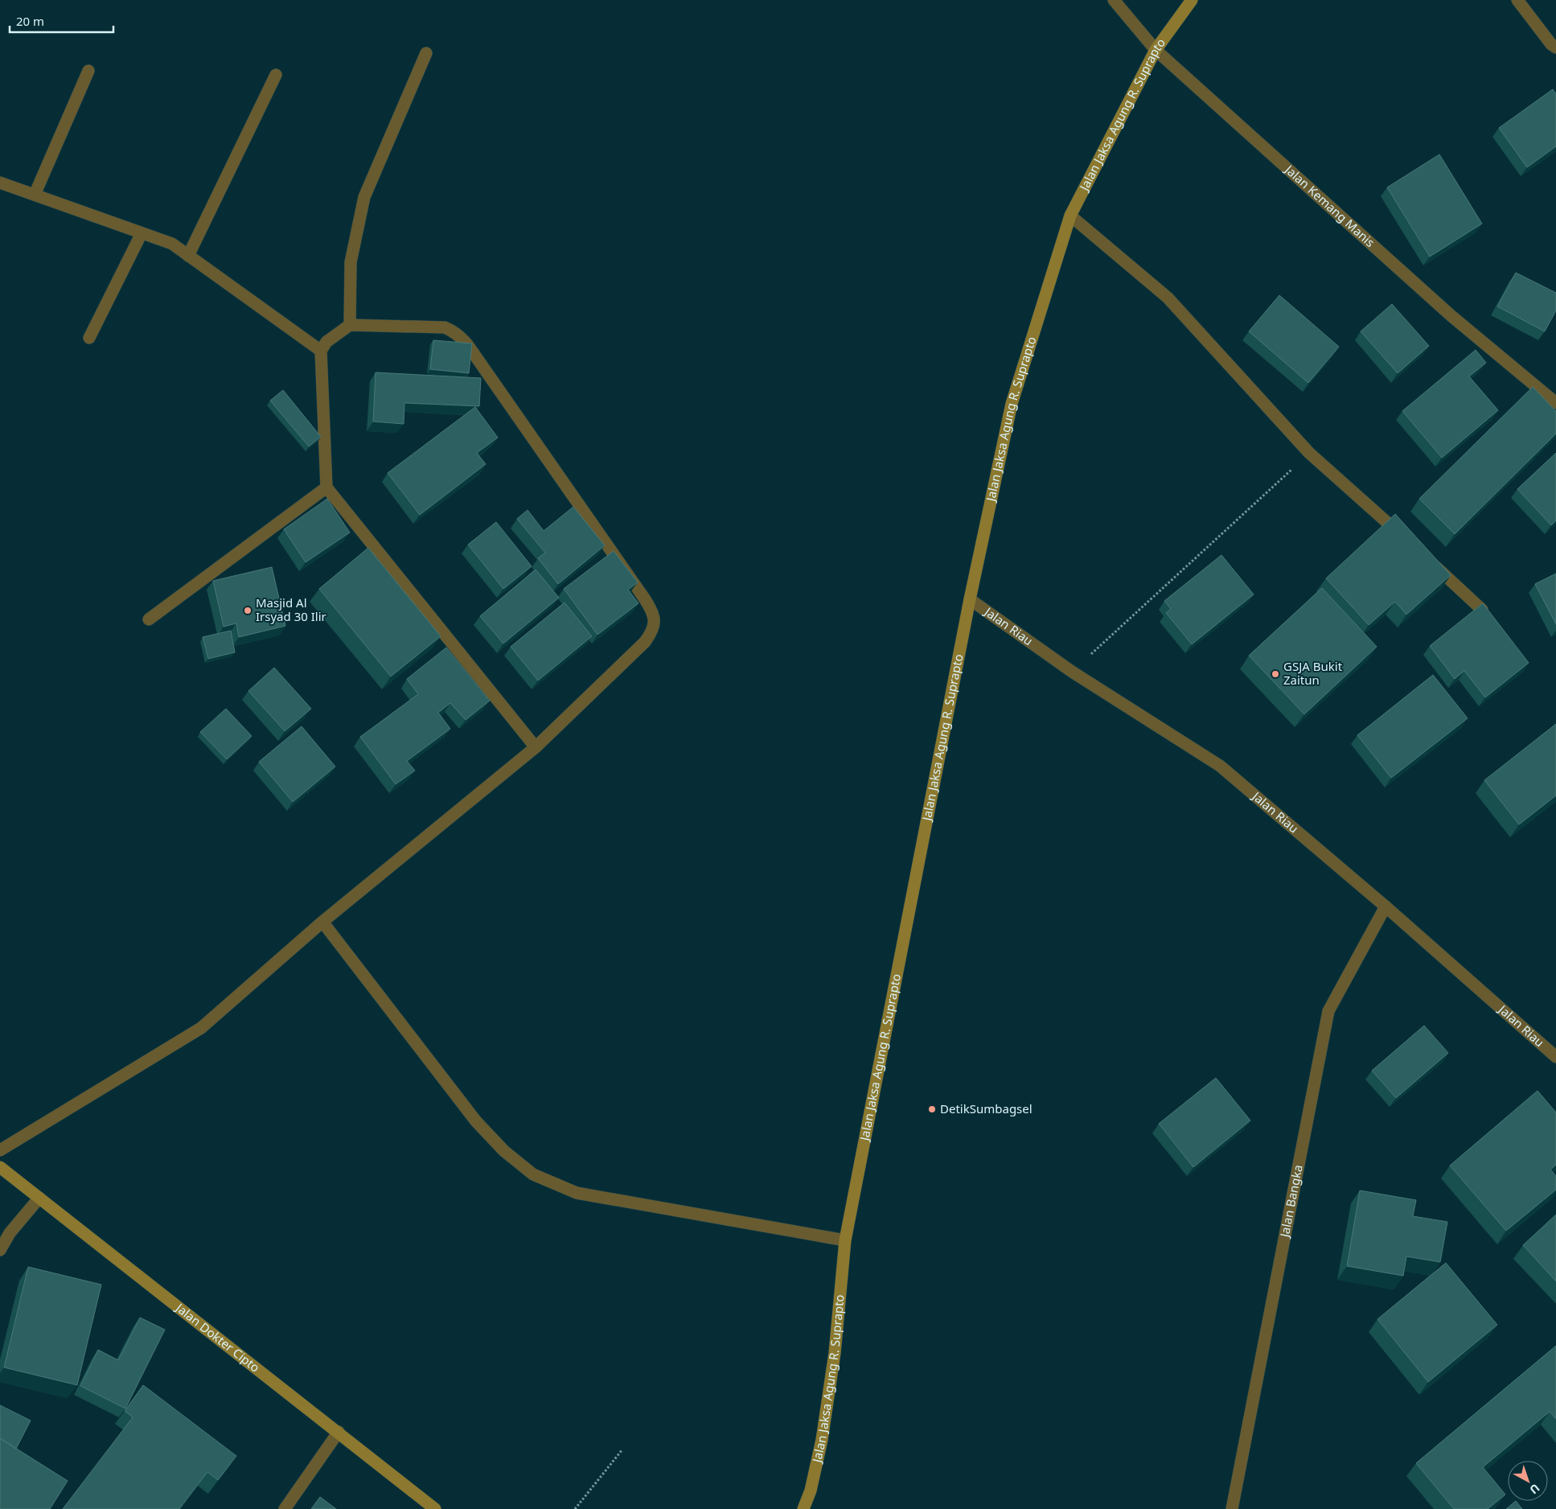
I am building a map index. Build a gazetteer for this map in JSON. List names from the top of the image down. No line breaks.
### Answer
{"streets":{"main road":["Jalan Jaksa Agung R. Suprapto","Jalan Dokter Cipto"],"street":["Jalan Kemang Manis","Jalan Riau","Jalan Bangka"]},"crossings":[["Jalan Jaksa Agung R. Suprapto","Jalan Kemang Manis"],["Jalan Jaksa Agung R. Suprapto","Jalan Riau"],["Jalan Riau","Jalan Bangka"]],"places":["Masjid Al Irsyad 30 Ilir","GSJA Bukit Zaitun","DetikSumbagsel"],"scale_bar":"20 m","north":"bottom right"}
